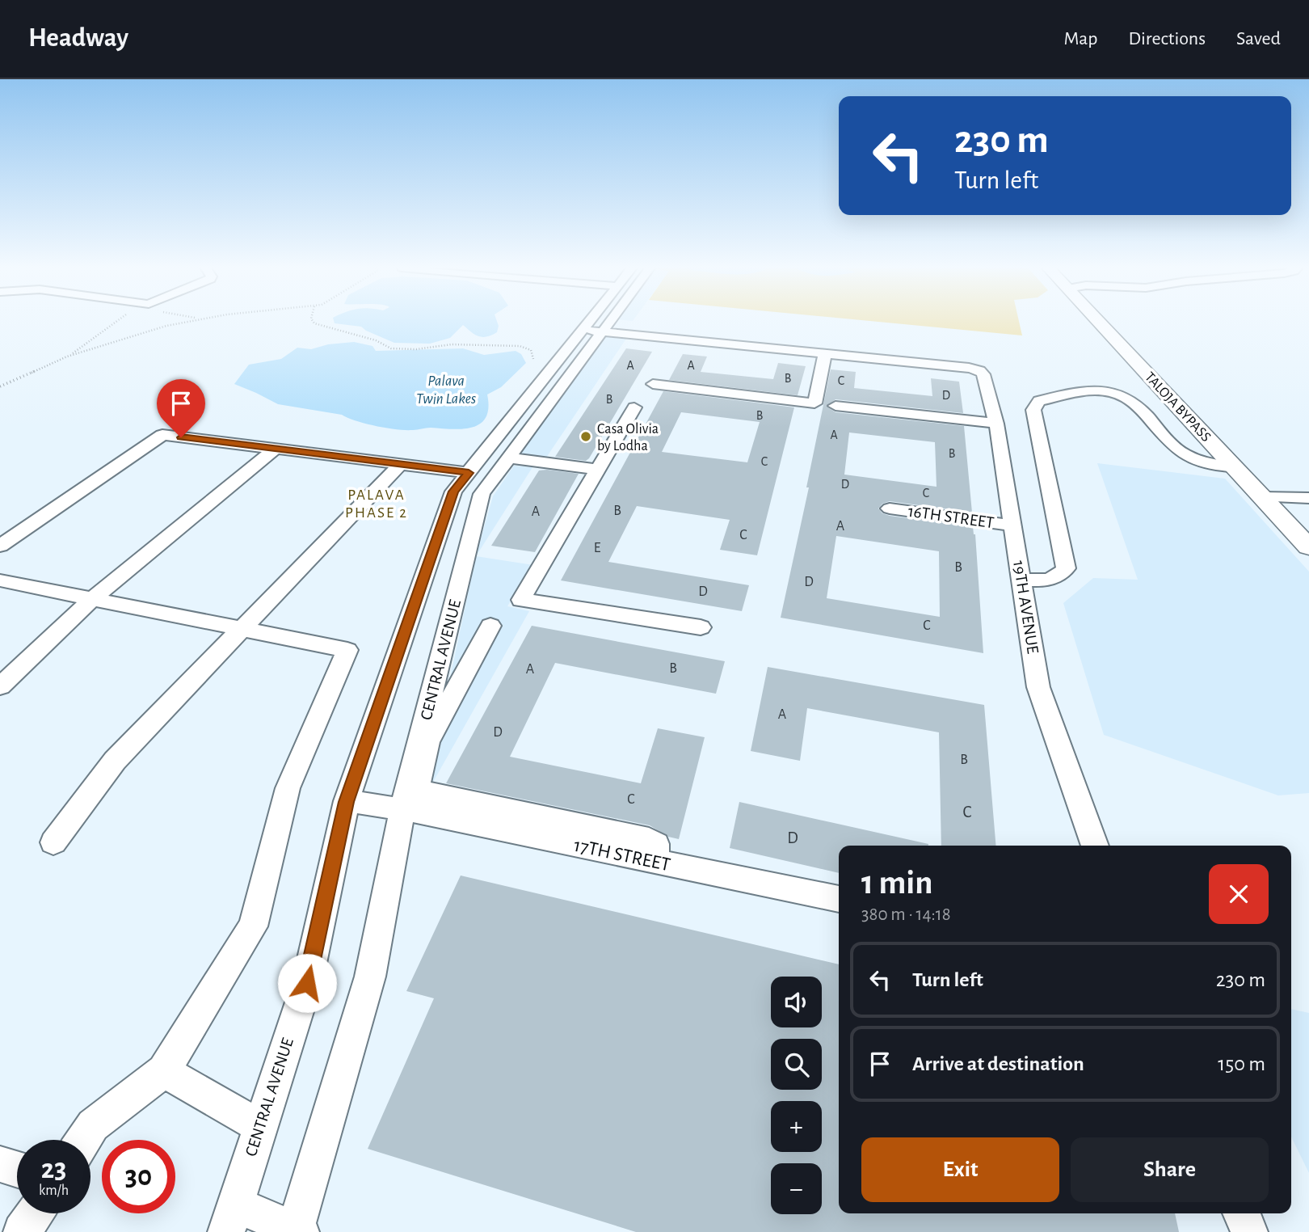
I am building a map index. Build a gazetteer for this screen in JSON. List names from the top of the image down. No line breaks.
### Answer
{"streets":{"main road":["TALOJA BYPASS"],"street":["16TH STREET","19TH AVENUE","CENTRAL AVENUE","17TH STREET"]},"crossings":[["16TH STREET","19TH AVENUE"],["CENTRAL AVENUE","17TH STREET"]],"districts":["PALAVA PHASE 2"],"water":["Palava Twin Lakes"],"places":["Casa Olivia by Lodha"],"house_numbers":["A","A","B","C","D","B","B","A","B","C","D","C","B","A","A","C","E","B","D","D","C","B","A","A","D","B","C","C","D"],"page":{"header":"Headway","nav":["Map","Directions","Saved"],"turn":["230 m","Turn left"],"heading":["1 min","380 m · 14:18"],"list":[{"name":"Turn left","value":"230 m"},{"name":"Arrive at destination","value":"150 m"}],"map_buttons":["+","−"],"buttons":["Exit","Share"],"speed":"23 km/h","limit":"30"}}
